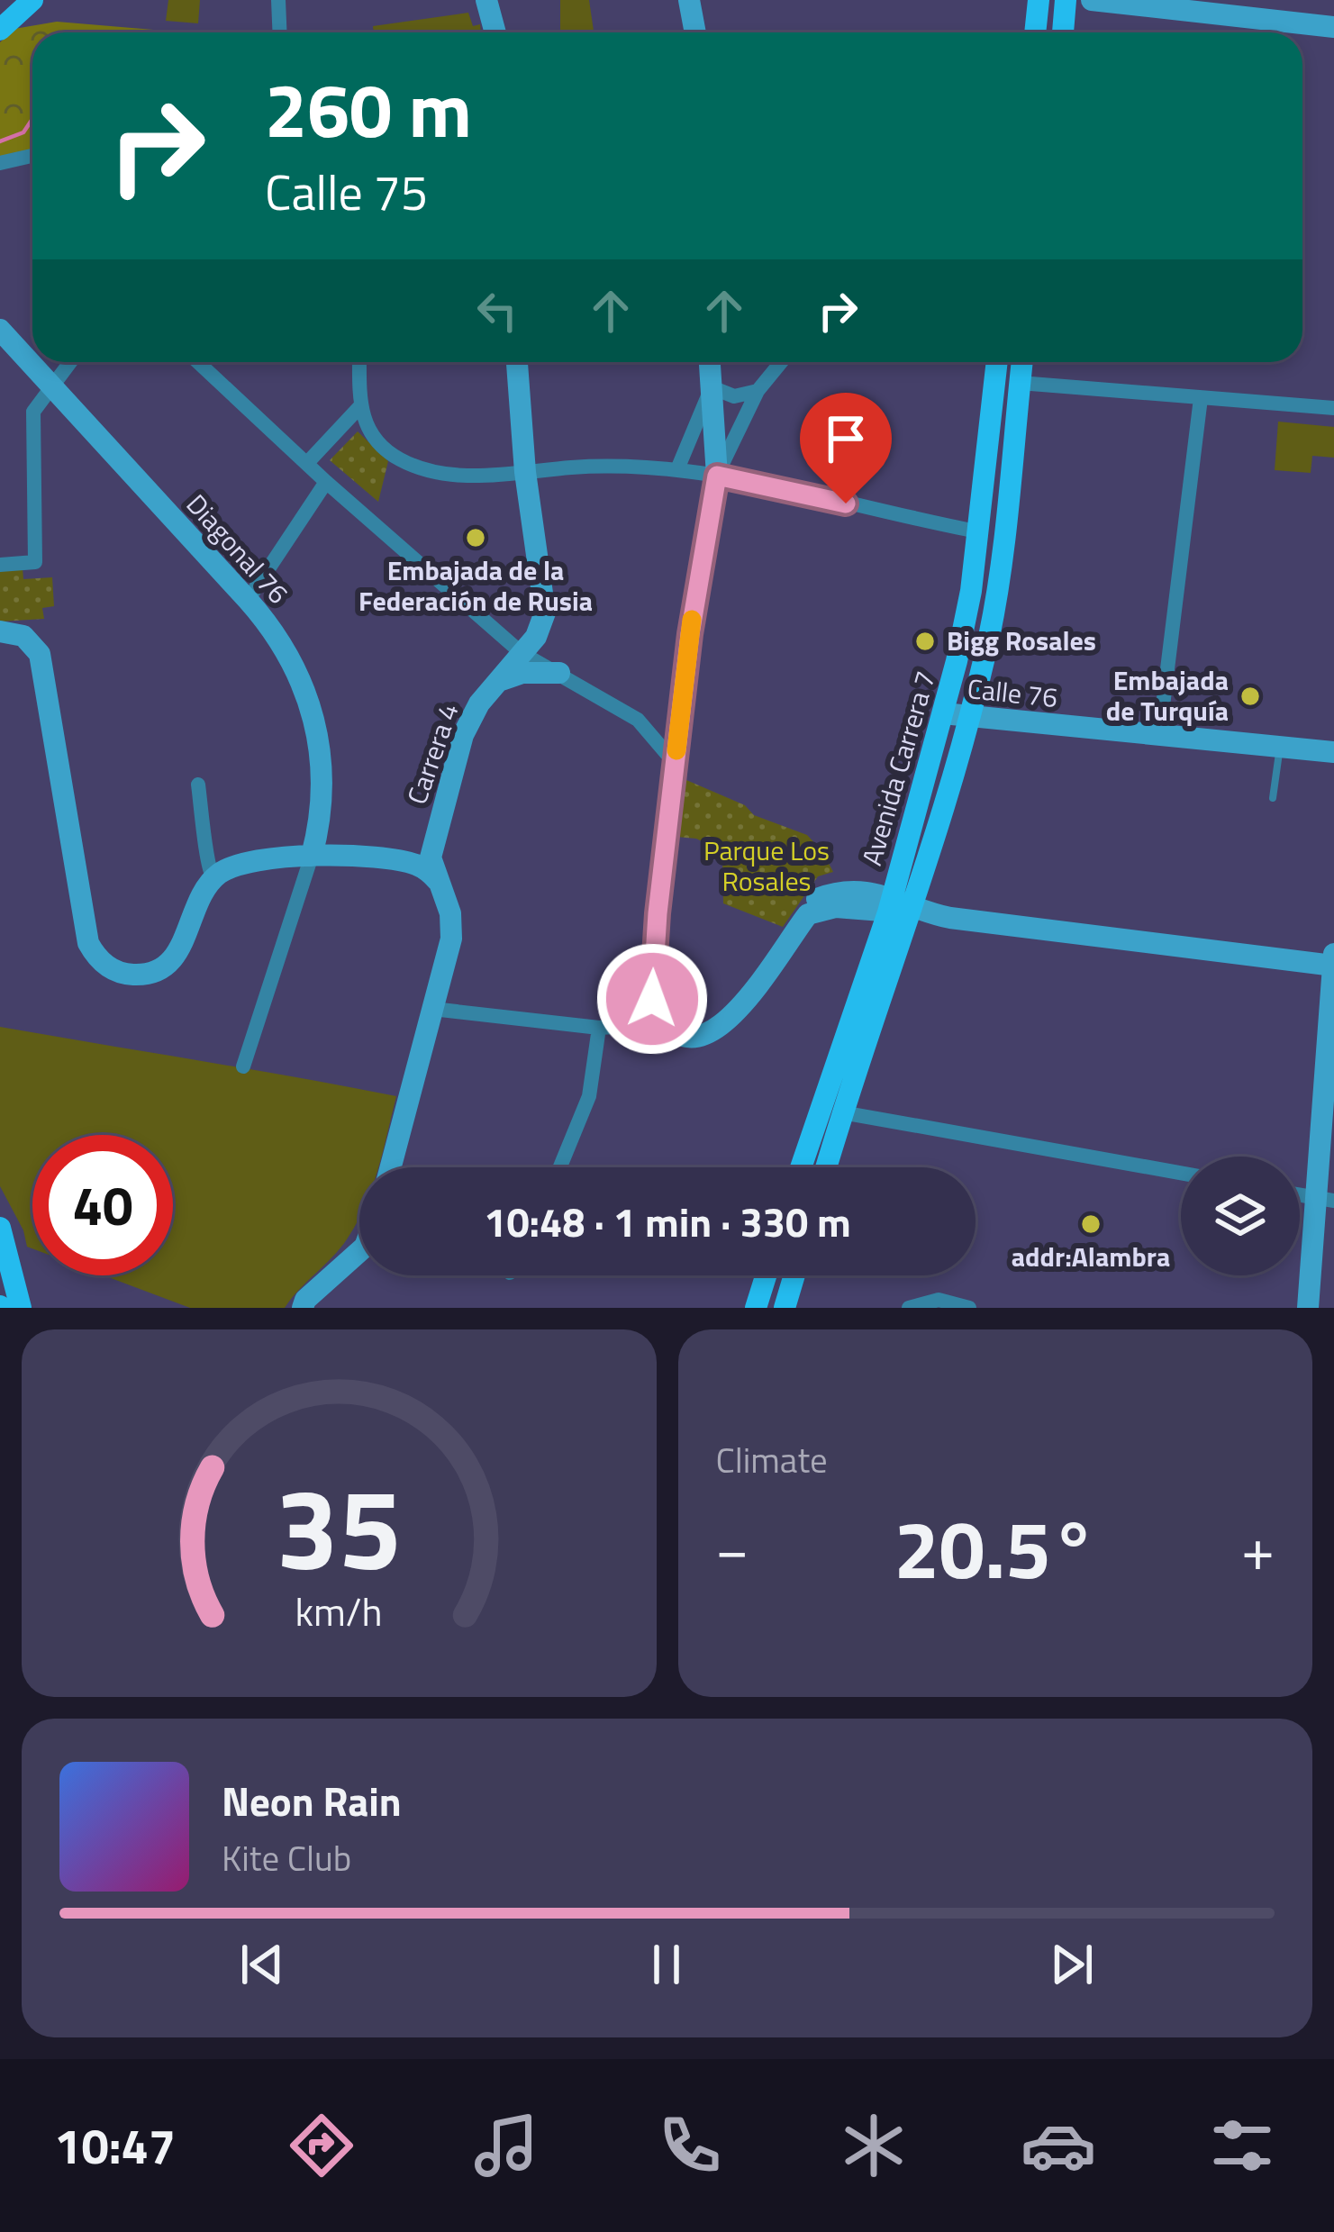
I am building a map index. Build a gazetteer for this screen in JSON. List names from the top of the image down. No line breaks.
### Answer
{"streets":{"main road":["Avenida Carrera 7"],"street":["Diagonal 76","Calle 76","Carrera 4"]},"crossings":[["Calle 76","Avenida Carrera 7"]],"parks":["Parque Los Rosales"],"places":["Embajada de la Federación de Rusia","Bigg Rosales","Embajada de Turquía","addr:Alambra"],"page":{"turn":["260 m","Calle 75"],"limit":"40","trip":"10:48 · 1 min · 330 m","tile":"Climate","heat":["−","20.5°","+"],"song":["Neon Rain","Kite Club"],"tabs":"10:47","gauge":["35","km/h"]}}
